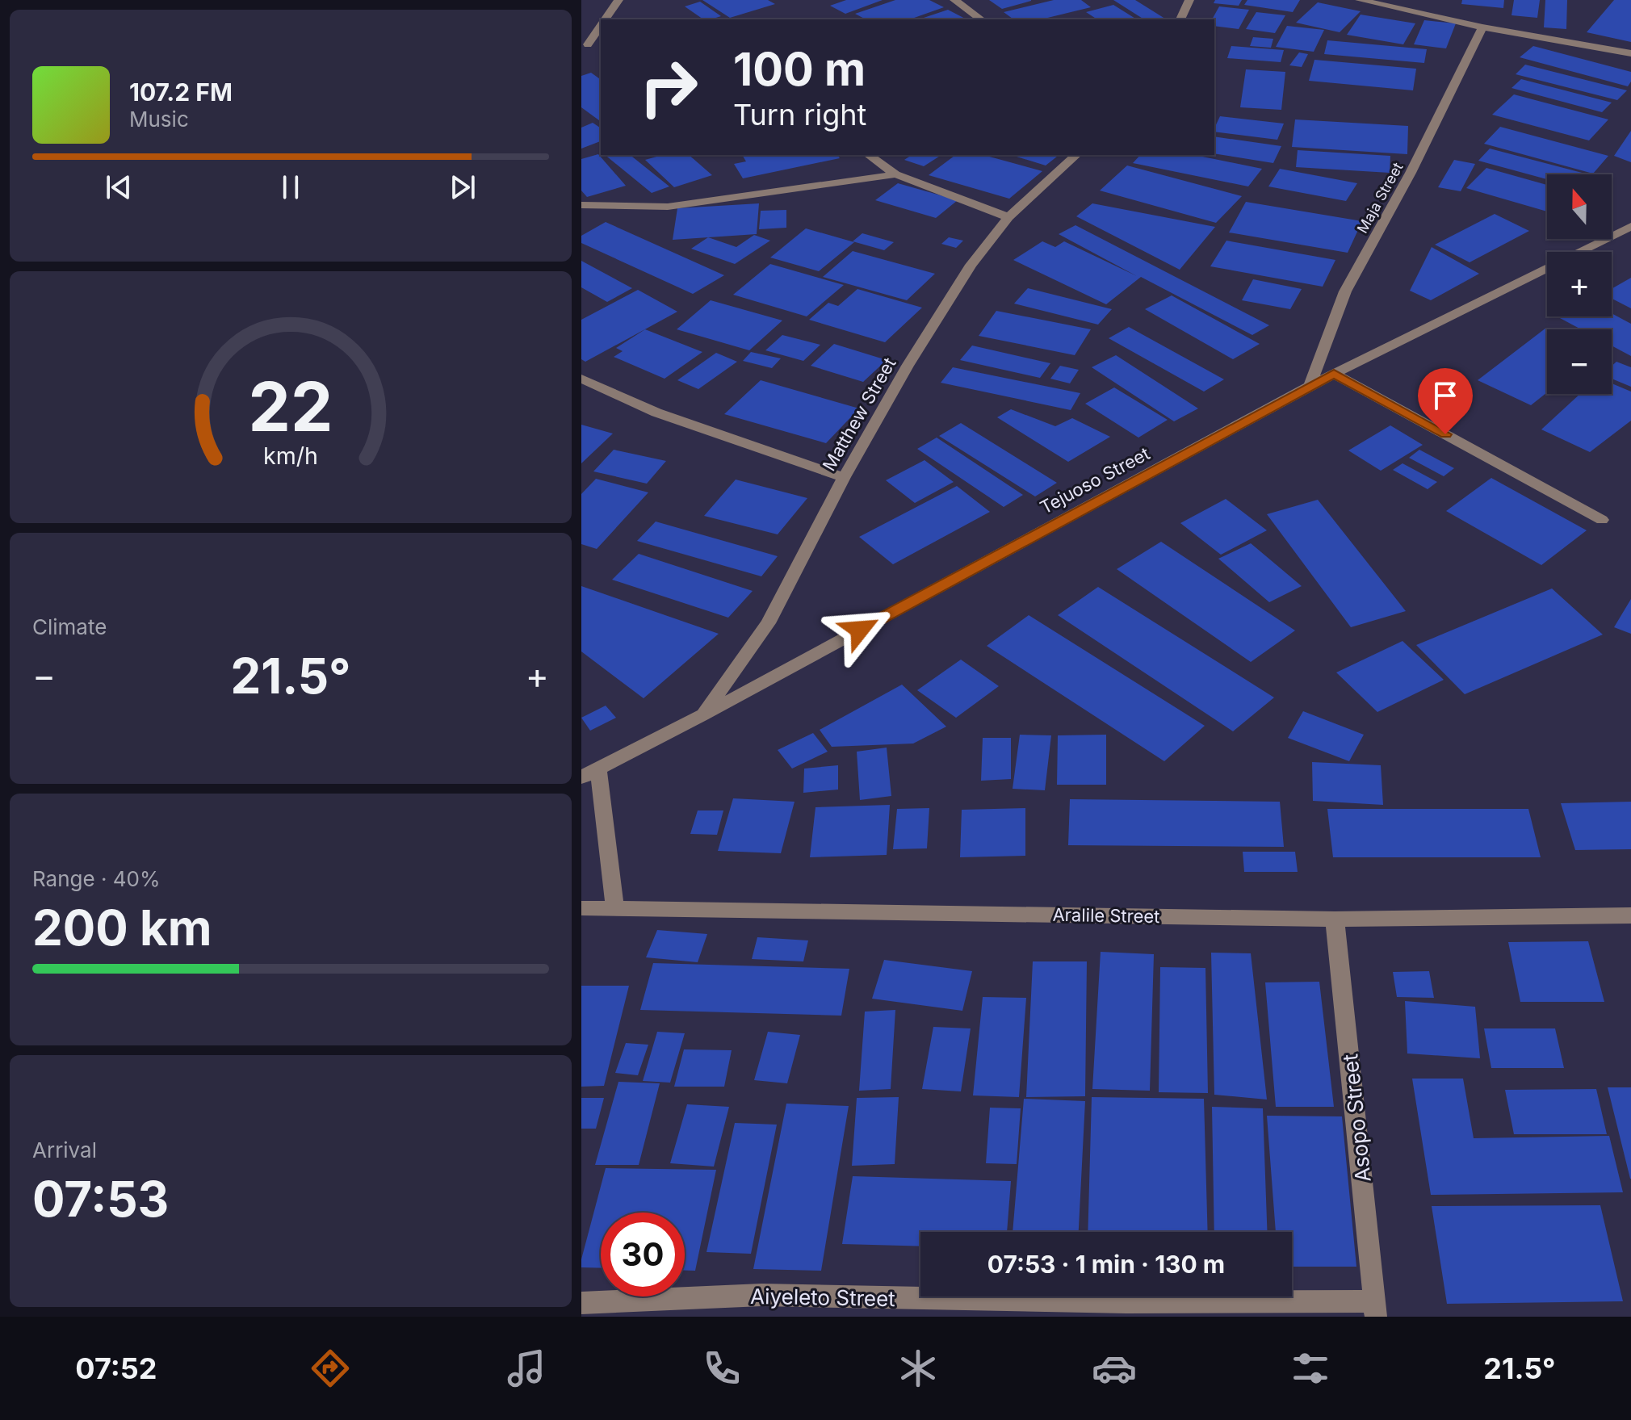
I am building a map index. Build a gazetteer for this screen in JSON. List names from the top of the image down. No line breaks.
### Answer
{"streets":{"street":["Maja Street","Matthew Street","Tejuoso Street","Aralile Street","Asopo Street","Aiyeleto Street"]},"crossings":[["Maja Street","Tejuoso Street"],["Matthew Street","Tejuoso Street"],["Aralile Street","Asopo Street"],["Asopo Street","Aiyeleto Street"]],"north":"top","page":{"turn":["100 m","Turn right"],"song":["107.2 FM","Music"],"map_buttons":["+","−"],"tile":["Climate",["Range · 40%","200 km"],["Arrival","07:53"]],"heat":["−","21.5°","+"],"limit":"30","trip":"07:53 · 1 min · 130 m","tabs":["07:52","21.5°"],"gauge":["22","km/h"]}}
